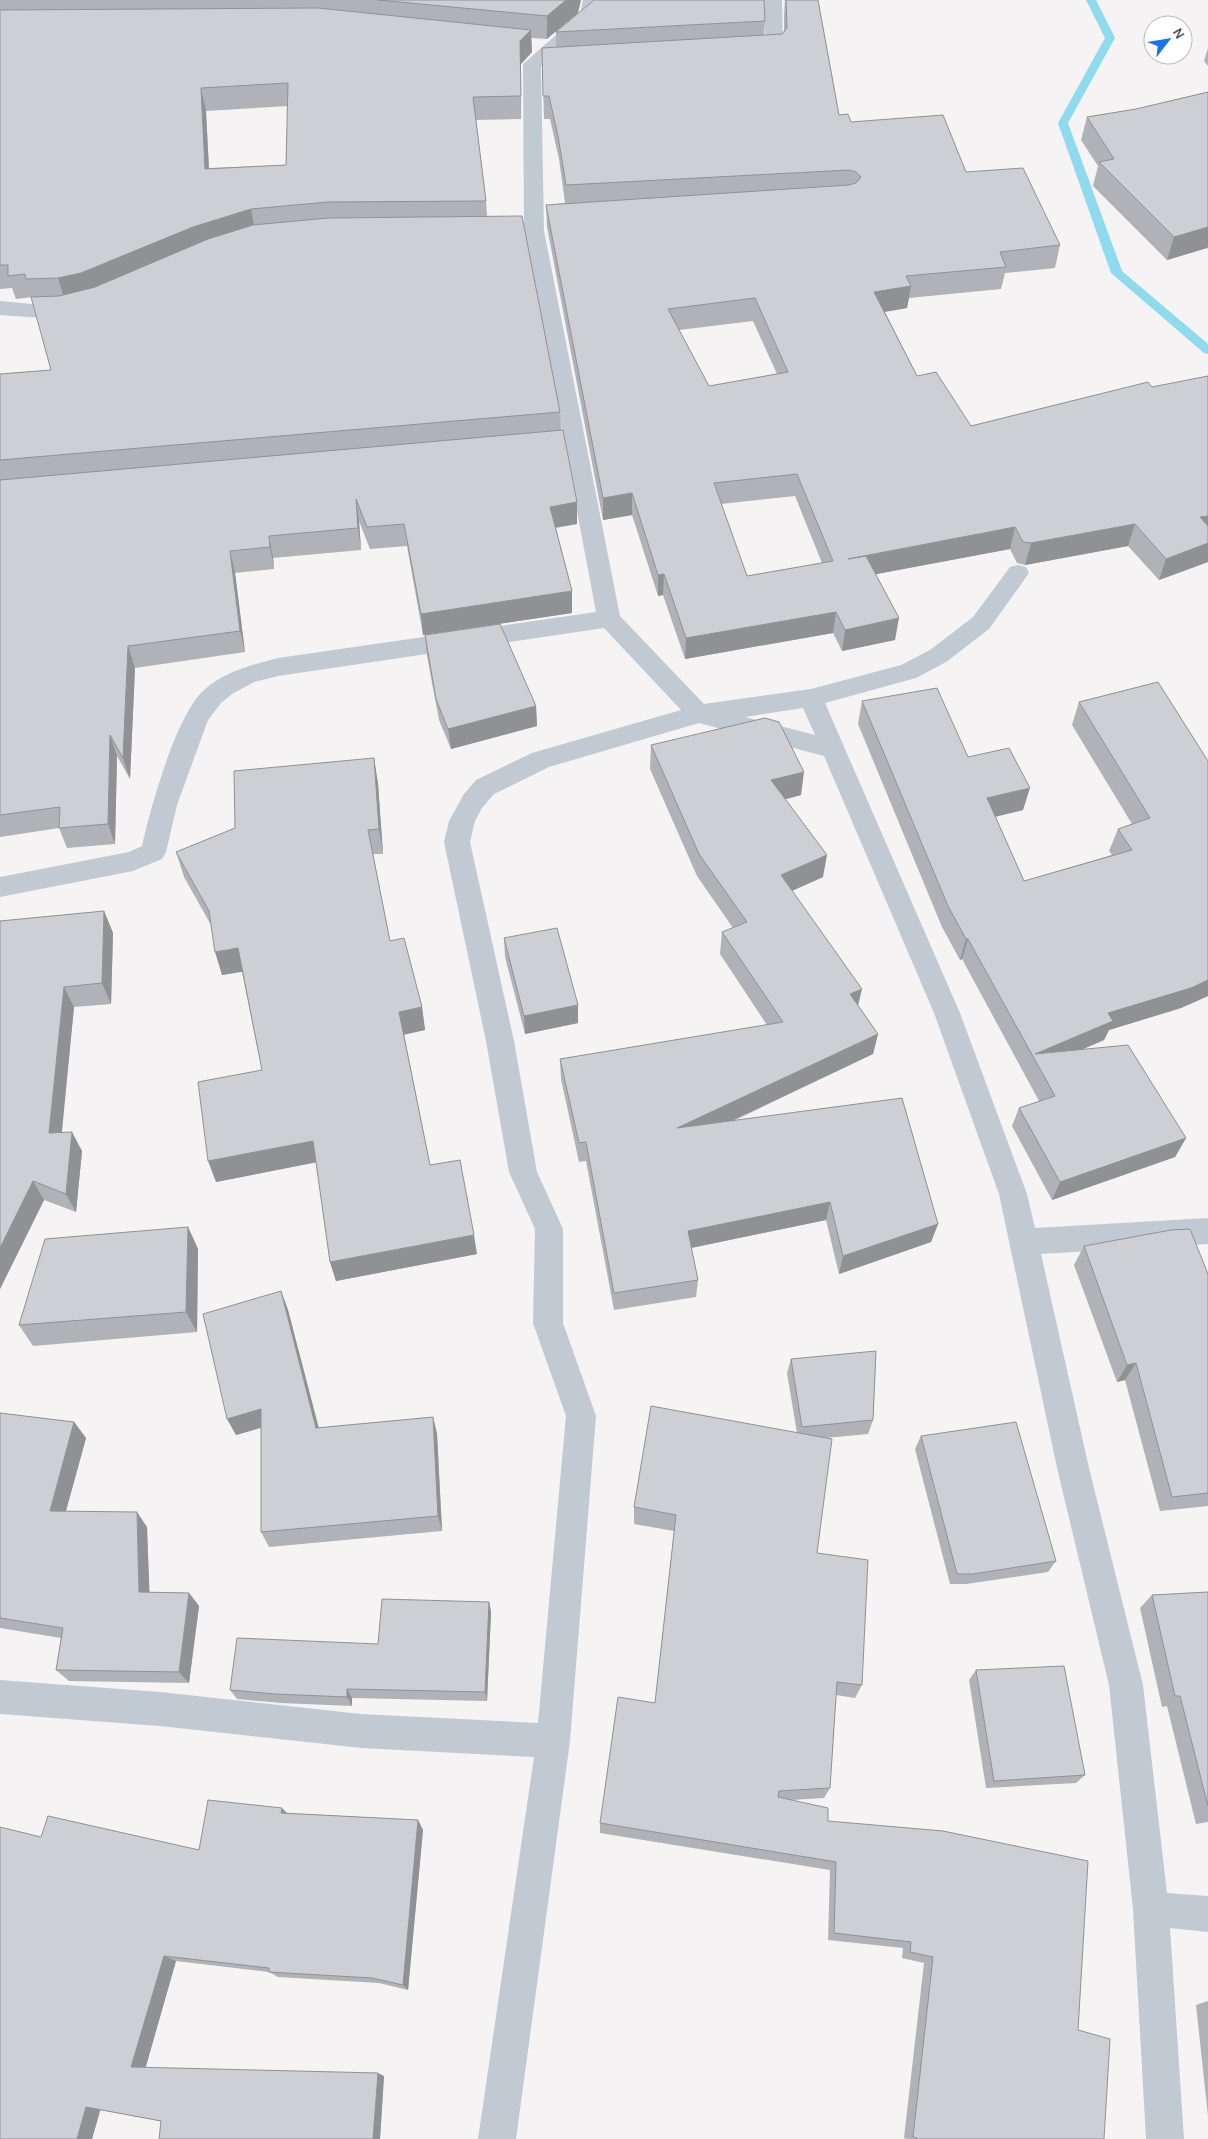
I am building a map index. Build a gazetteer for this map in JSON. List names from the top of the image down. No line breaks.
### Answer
{"north":"top right"}
